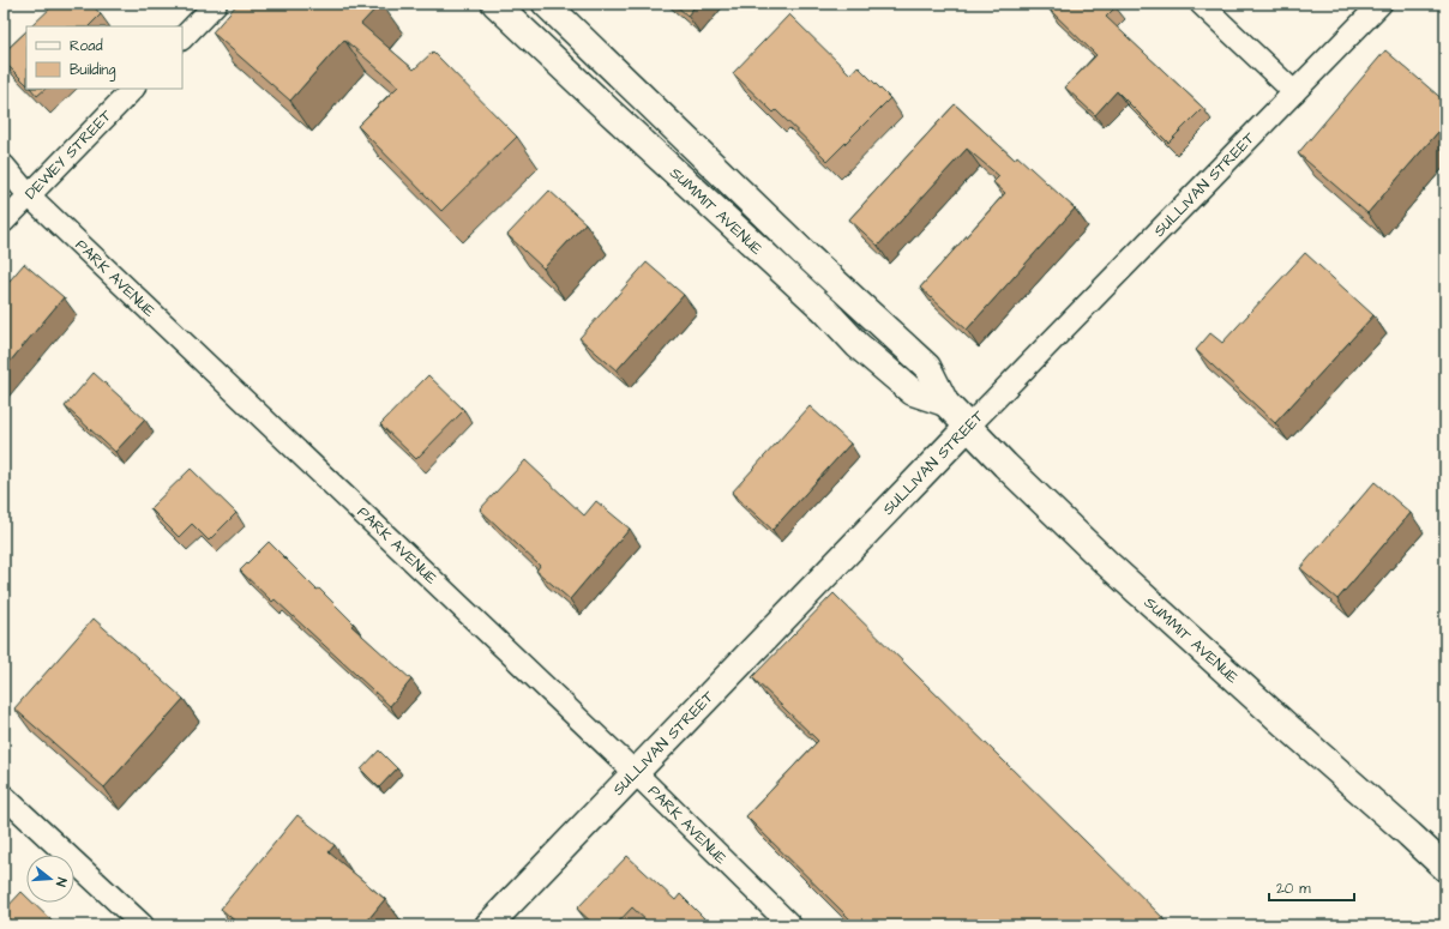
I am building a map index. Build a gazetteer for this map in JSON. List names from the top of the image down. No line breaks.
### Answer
{"streets":{"main road":["SULLIVAN STREET","SUMMIT AVENUE"],"street":["DEWEY STREET","PARK AVENUE"]},"crossings":[["DEWEY STREET","PARK AVENUE"],["SULLIVAN STREET","SUMMIT AVENUE"],["SULLIVAN STREET","PARK AVENUE"]],"legend":["Road","Building"],"scale_bar":"20 m","north":"right"}
